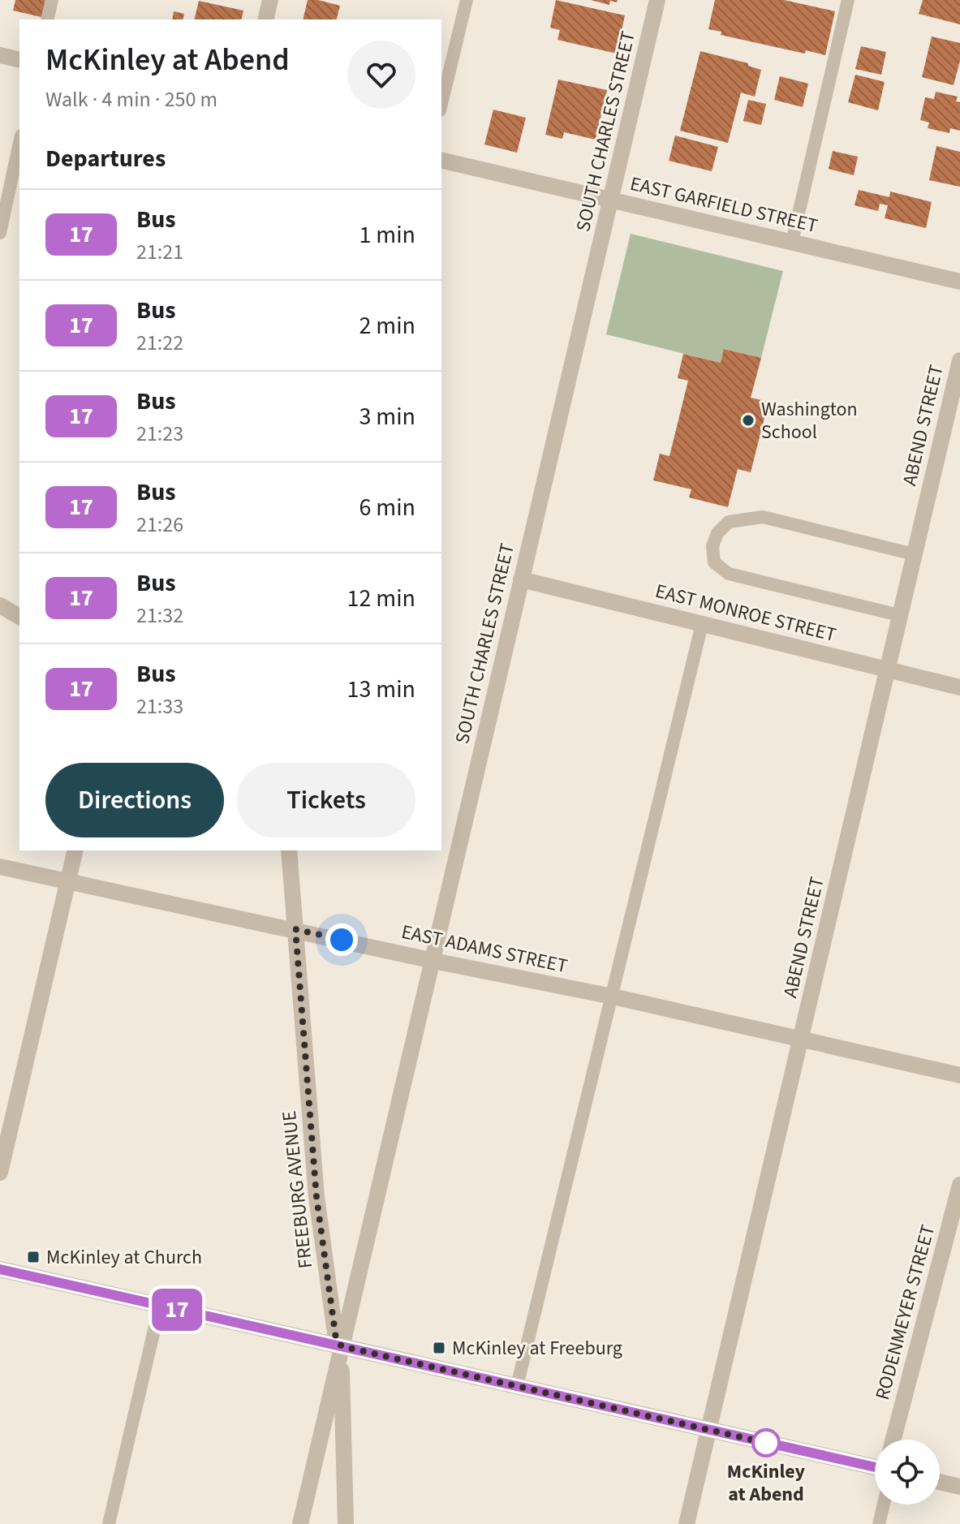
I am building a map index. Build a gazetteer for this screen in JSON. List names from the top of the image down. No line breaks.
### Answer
{"streets":{"street":["SOUTH CHARLES STREET","EAST GARFIELD STREET","ABEND STREET","EAST MONROE STREET","EAST ADAMS STREET","FREEBURG AVENUE","RODENMEYER STREET"]},"crossings":[["SOUTH CHARLES STREET","EAST GARFIELD STREET"],["SOUTH CHARLES STREET","EAST MONROE STREET"],["SOUTH CHARLES STREET","EAST ADAMS STREET"],["SOUTH CHARLES STREET","FREEBURG AVENUE"],["ABEND STREET","EAST MONROE STREET"],["ABEND STREET","EAST ADAMS STREET"],["EAST ADAMS STREET","FREEBURG AVENUE"]],"places":{"other":["Washington School","McKinley at Abend"],"transit":["McKinley at Church","McKinley at Freeburg"]},"lines":["bus line 17"],"page":{"on_map":"17","heading":[["McKinley at Abend","Walk · 4 min · 250 m"],"Departures"],"list":[{"mark":"17","name":"Bus","note":"21:21","value":"1 min"},{"mark":"17","name":"Bus","note":"21:22","value":"2 min"},{"mark":"17","name":"Bus","note":"21:23","value":"3 min"},{"mark":"17","name":"Bus","note":"21:26","value":"6 min"},{"mark":"17","name":"Bus","note":"21:32","value":"12 min"},{"mark":"17","name":"Bus","note":"21:33","value":"13 min"}],"buttons":["Directions","Tickets"]}}
